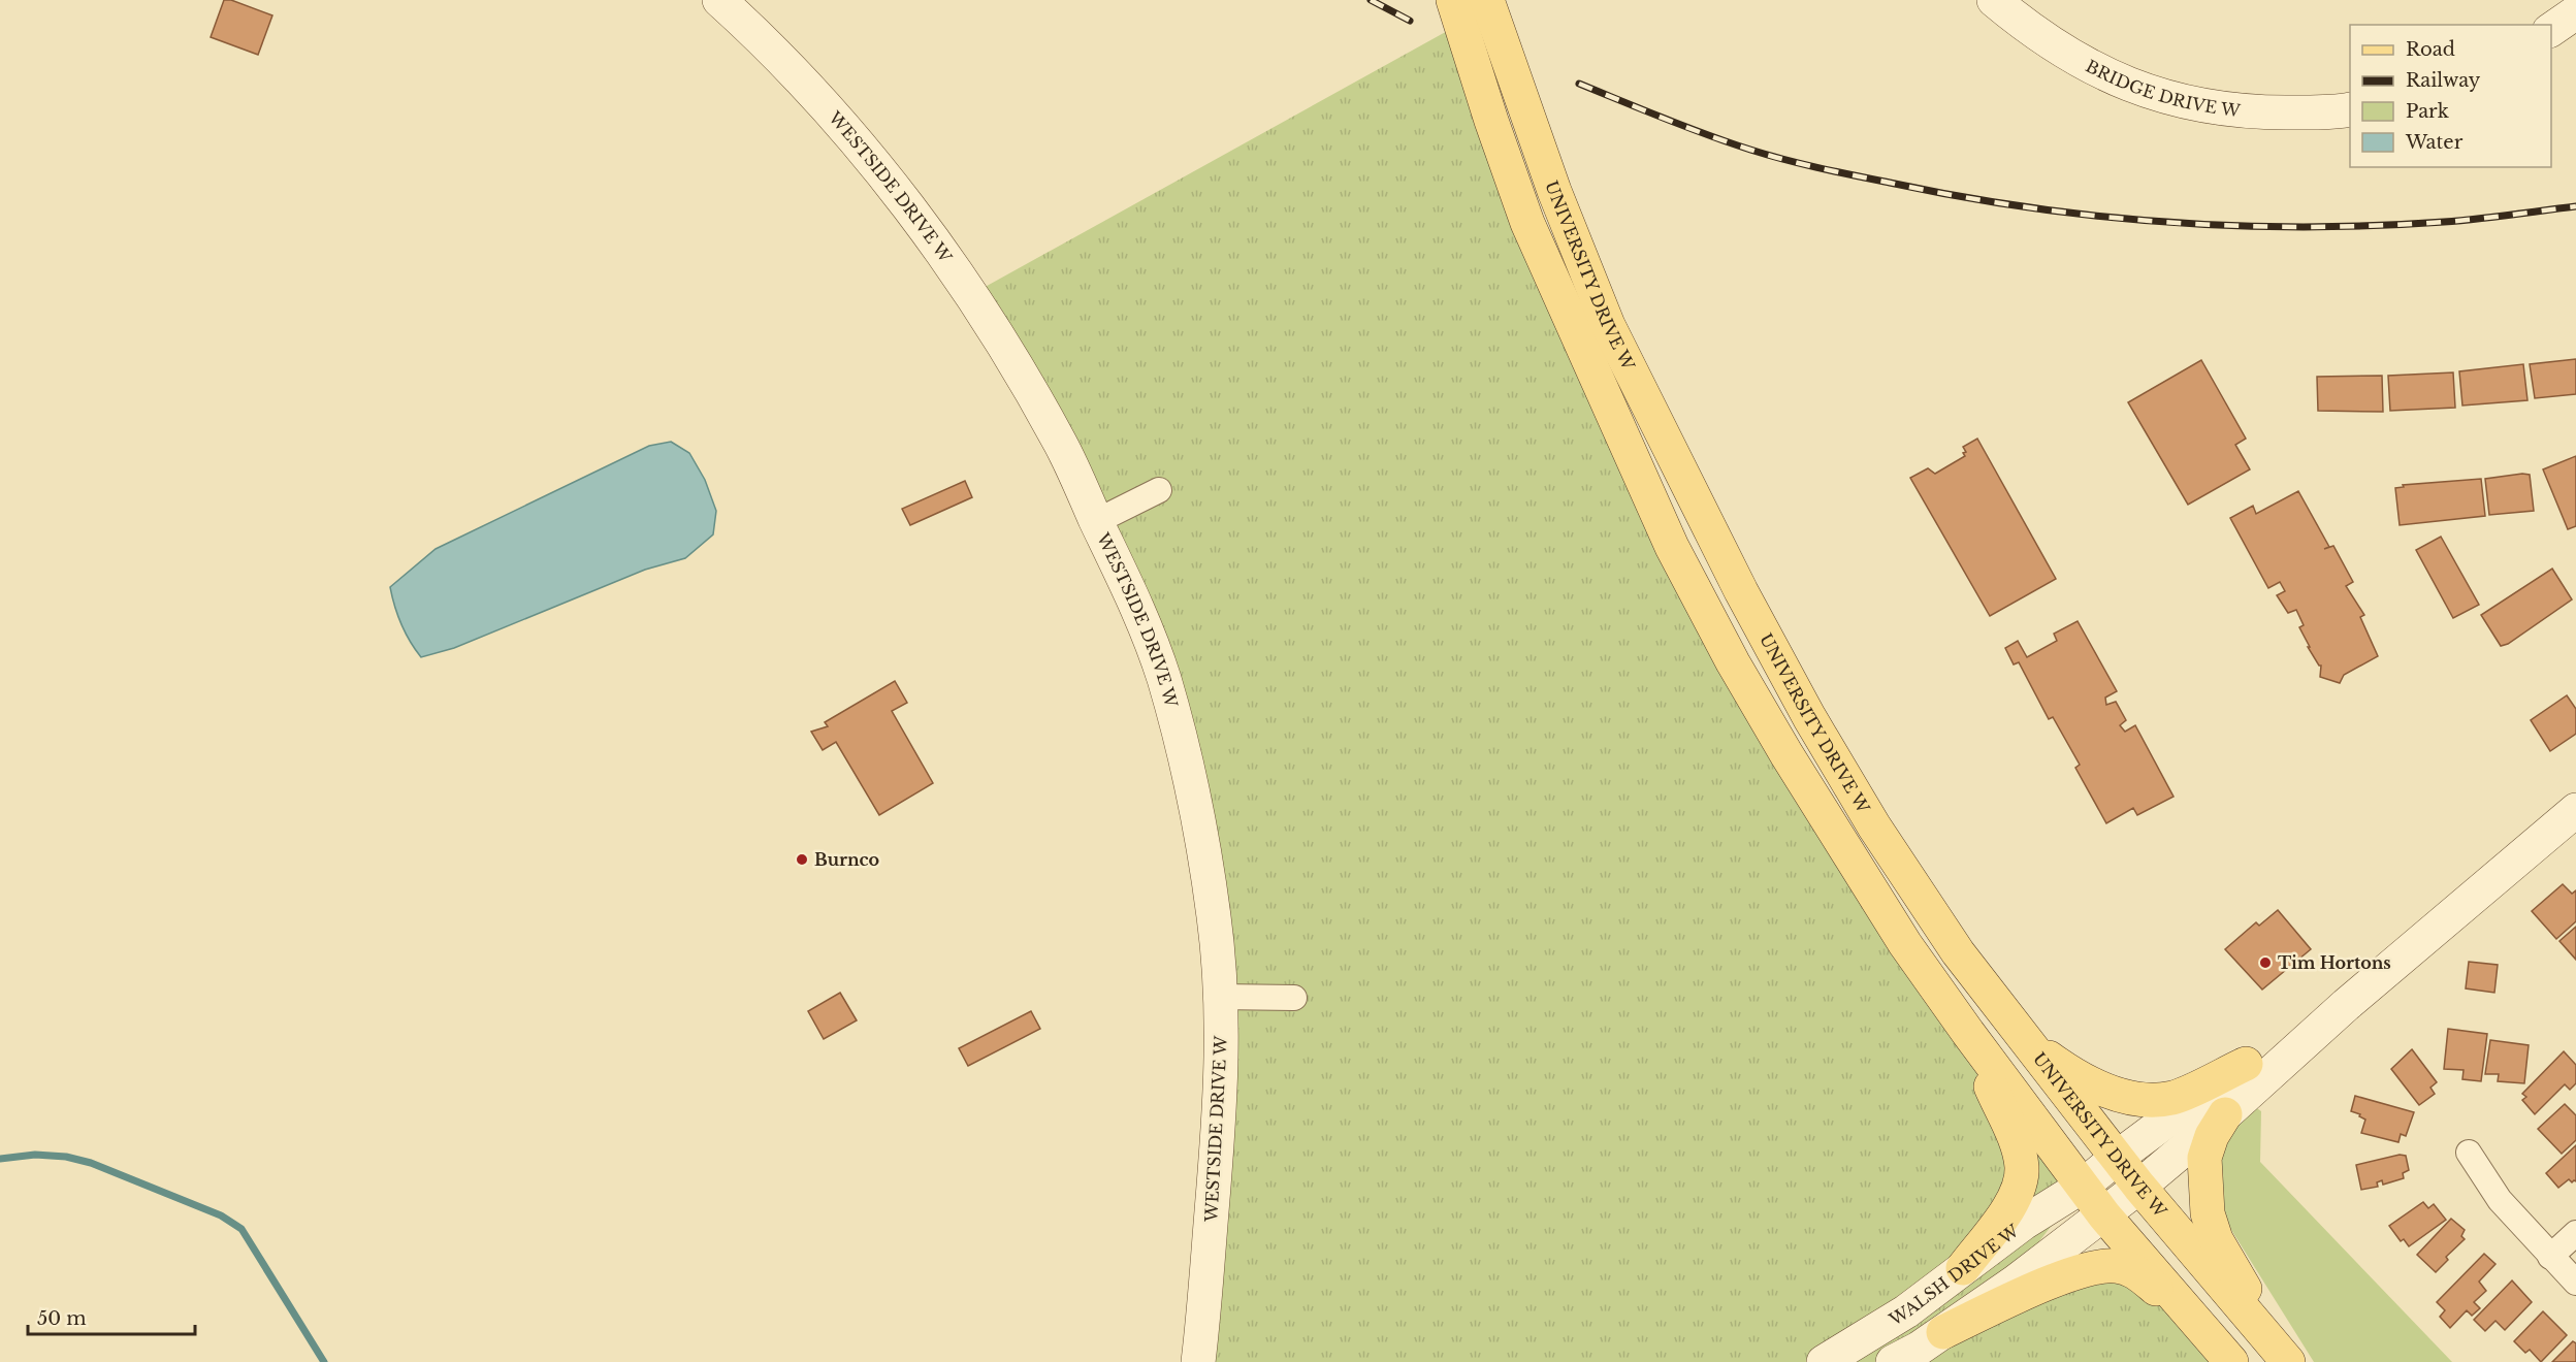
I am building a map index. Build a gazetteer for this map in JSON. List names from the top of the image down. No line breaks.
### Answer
{"streets":{"main road":["UNIVERSITY DRIVE W"],"street":["BRIDGE DRIVE W","WESTSIDE DRIVE W","WALSH DRIVE W"]},"crossings":[["UNIVERSITY DRIVE W","WALSH DRIVE W"]],"places":["Burnco","Tim Hortons"],"legend":["Road","Railway","Park","Water"],"scale_bar":"50 m"}
